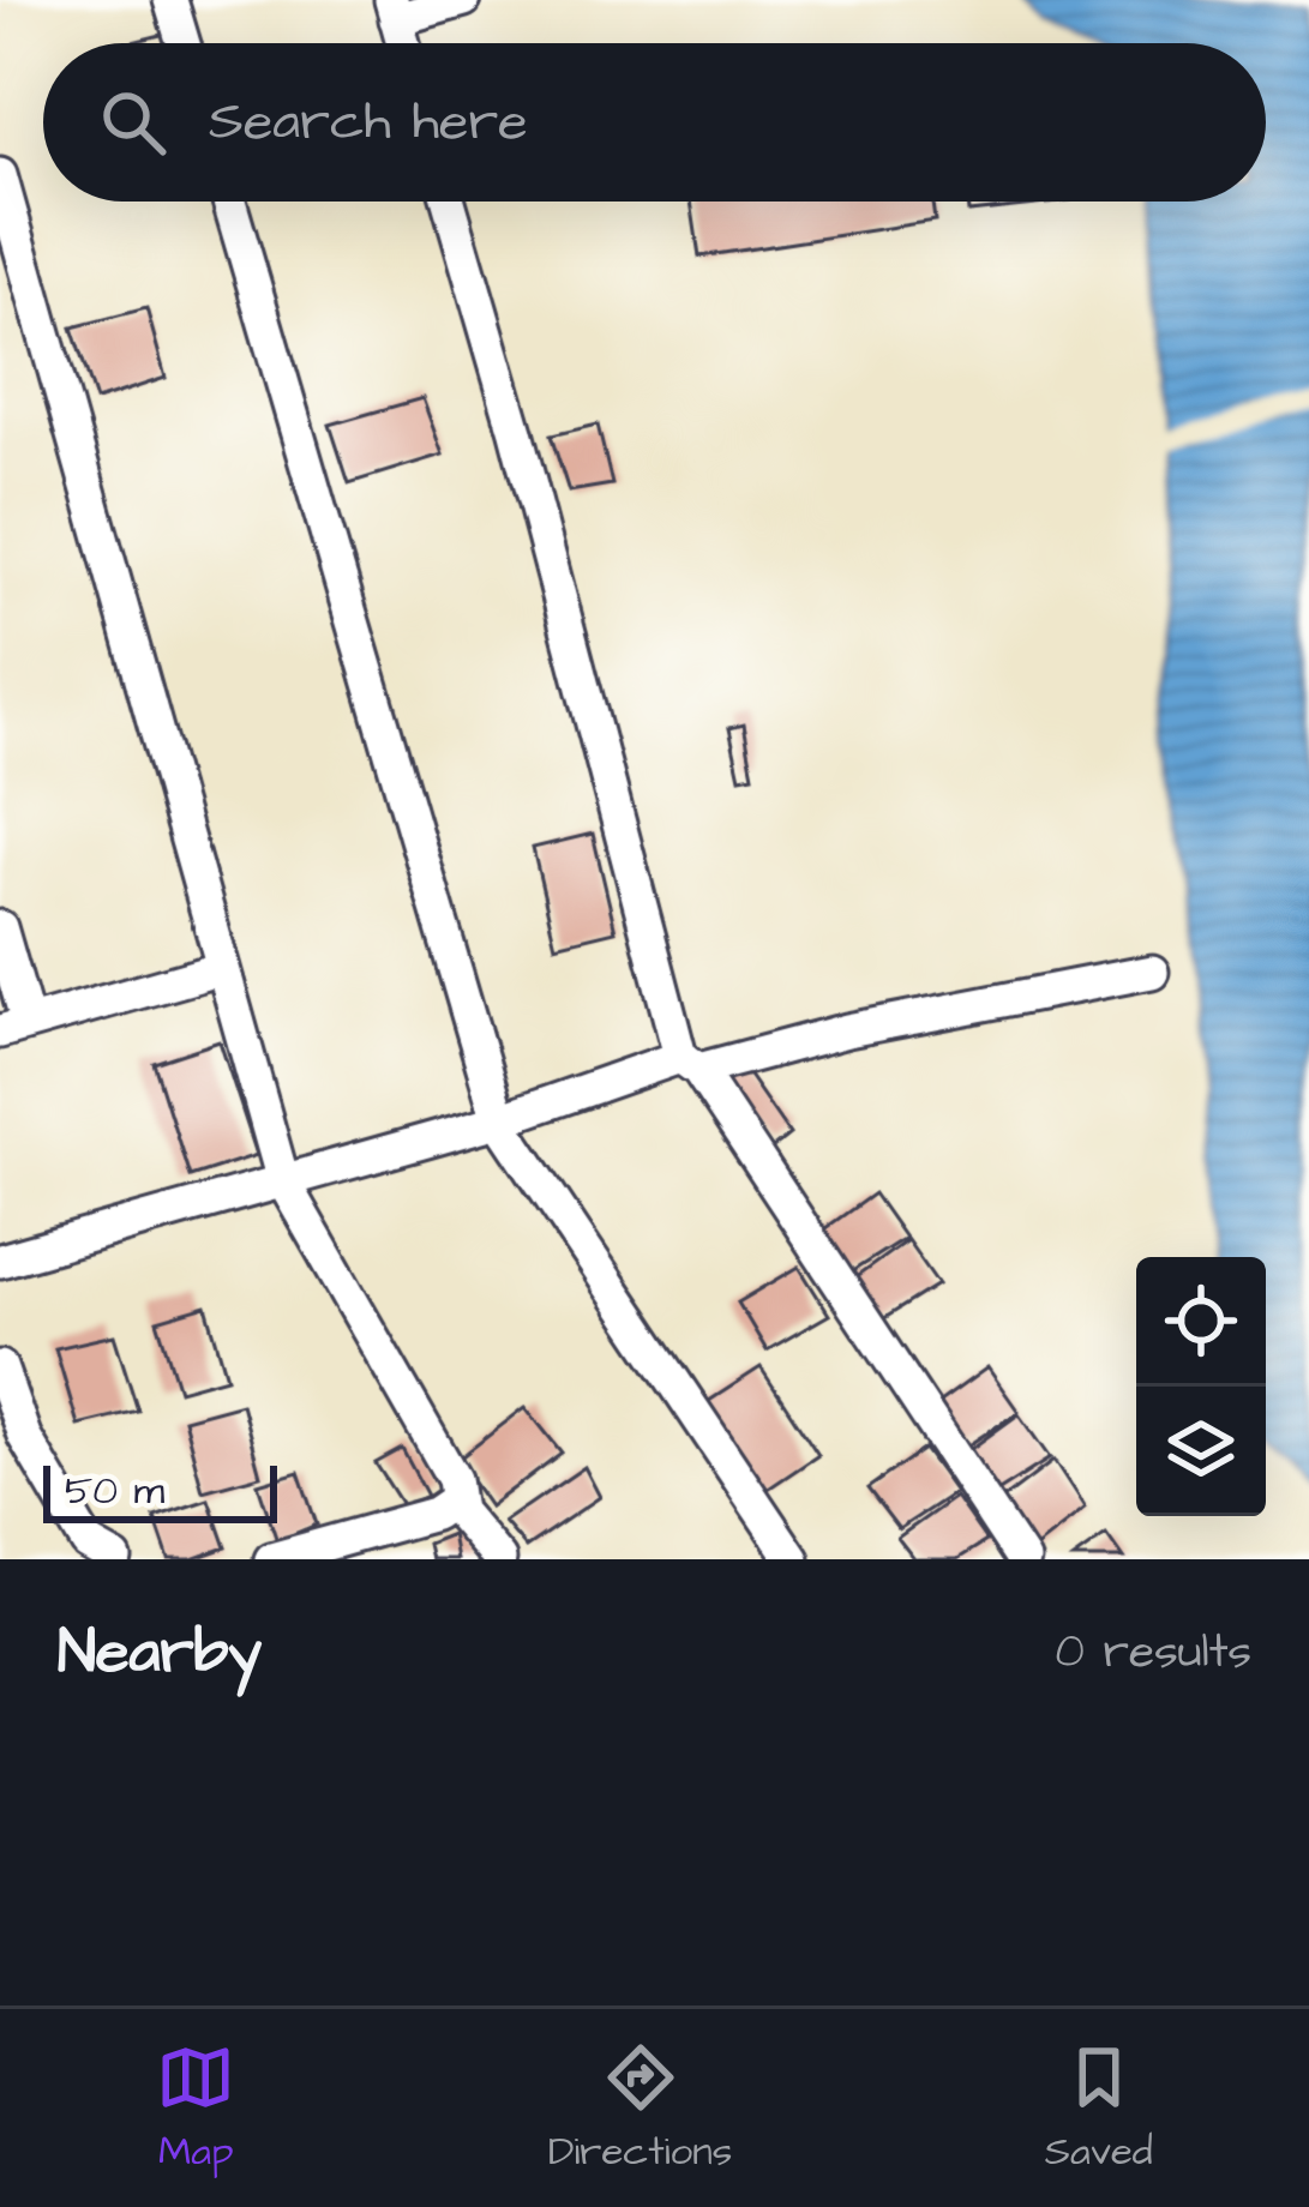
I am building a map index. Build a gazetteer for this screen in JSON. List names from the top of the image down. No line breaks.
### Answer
{"scale_bar":"50 m","page":{"search":"Search here","scale":"50 m","heading":["Nearby","0 results"],"nav":["Map","Directions","Saved"]}}
